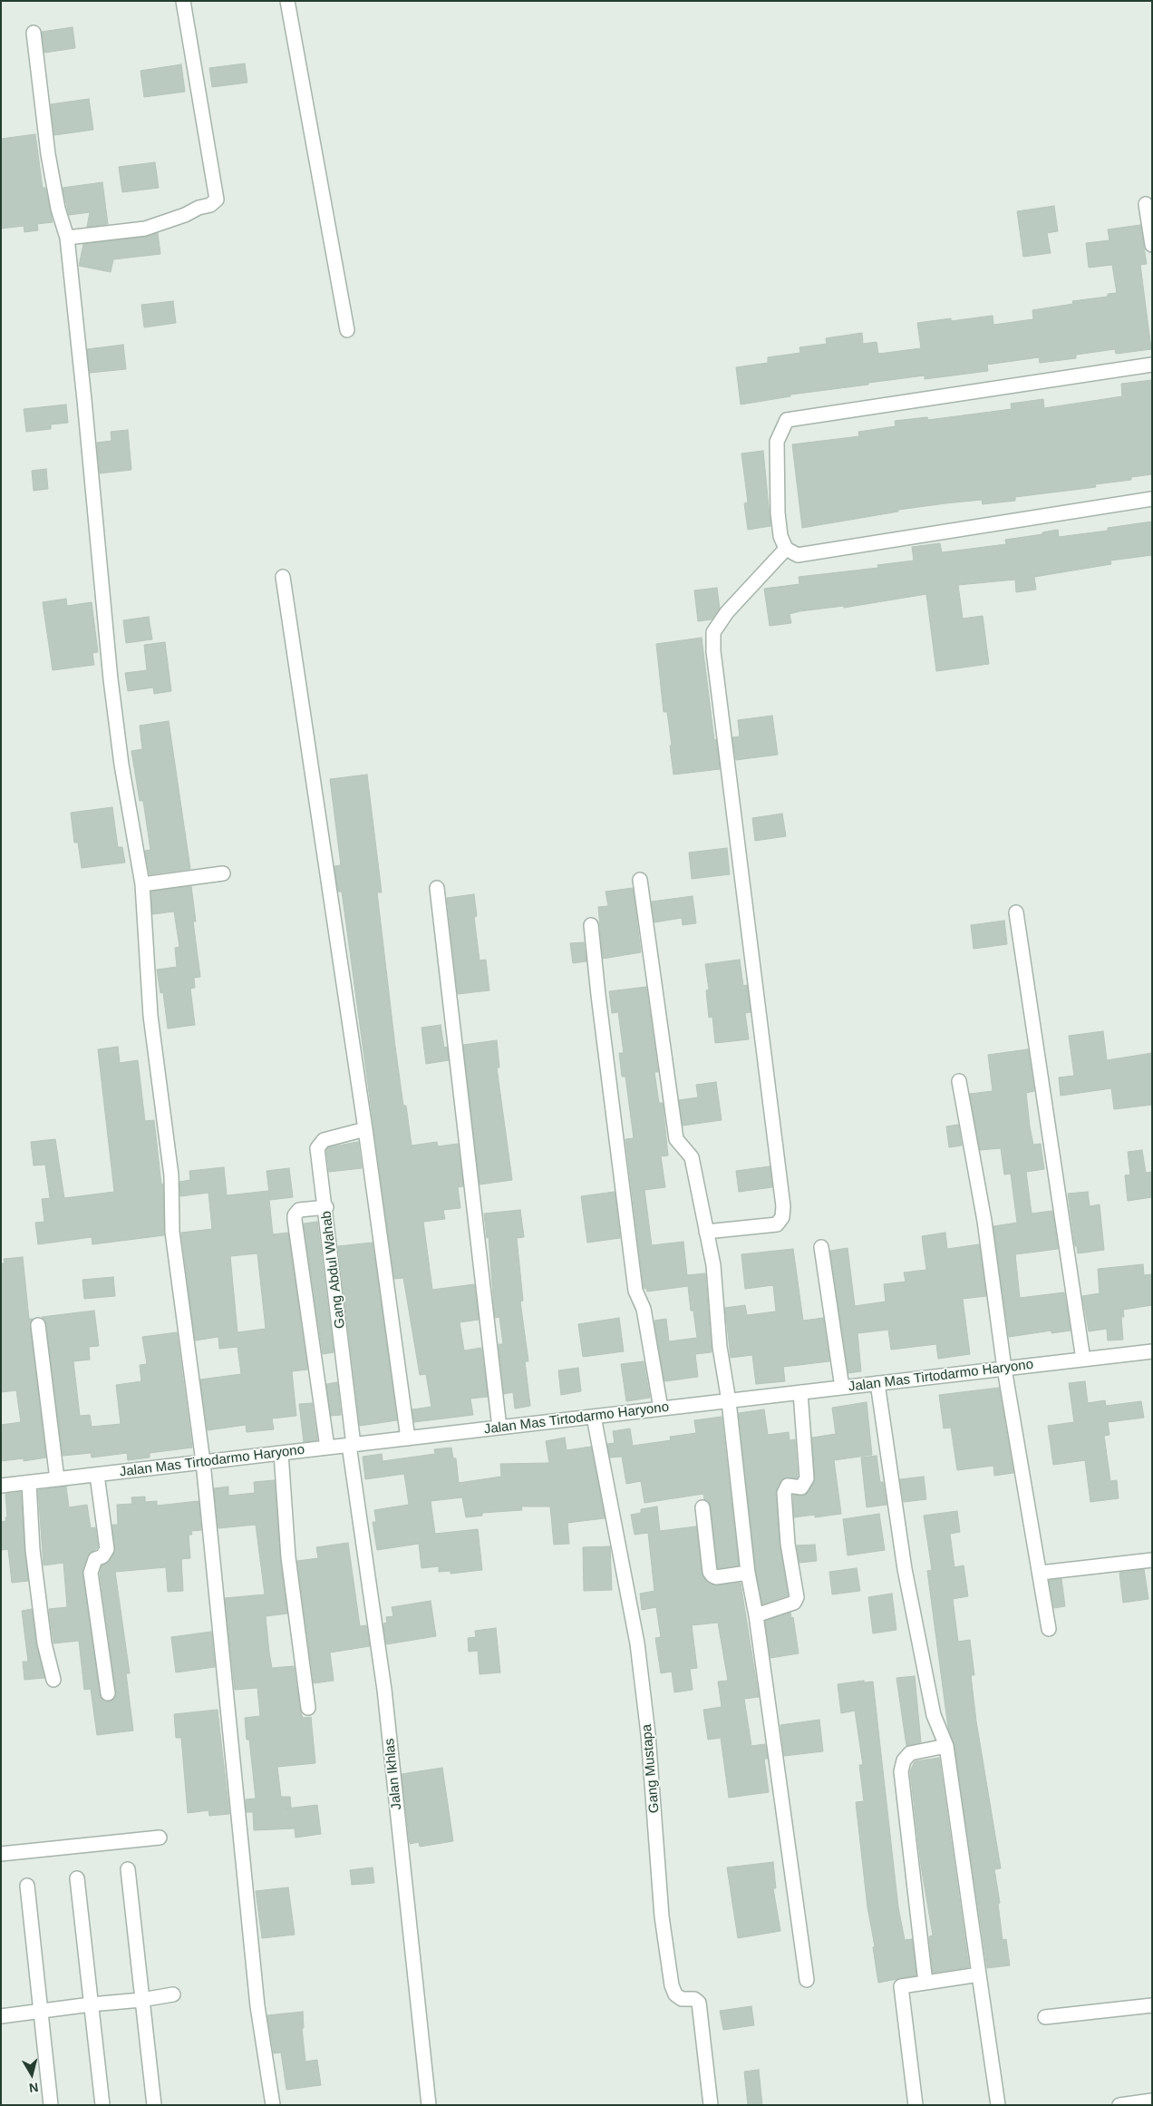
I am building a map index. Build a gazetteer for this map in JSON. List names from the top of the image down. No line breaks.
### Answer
{"streets":{"street":["Gang Abdul Wahab","Jalan Mas Tirtodarmo Haryono","Gang Mustapa","Jalan Ikhlas"]},"crossings":[["Gang Abdul Wahab","Jalan Mas Tirtodarmo Haryono"],["Gang Abdul Wahab","Jalan Ikhlas"],["Jalan Mas Tirtodarmo Haryono","Gang Mustapa"],["Jalan Mas Tirtodarmo Haryono","Jalan Ikhlas"]],"north":"bottom"}
